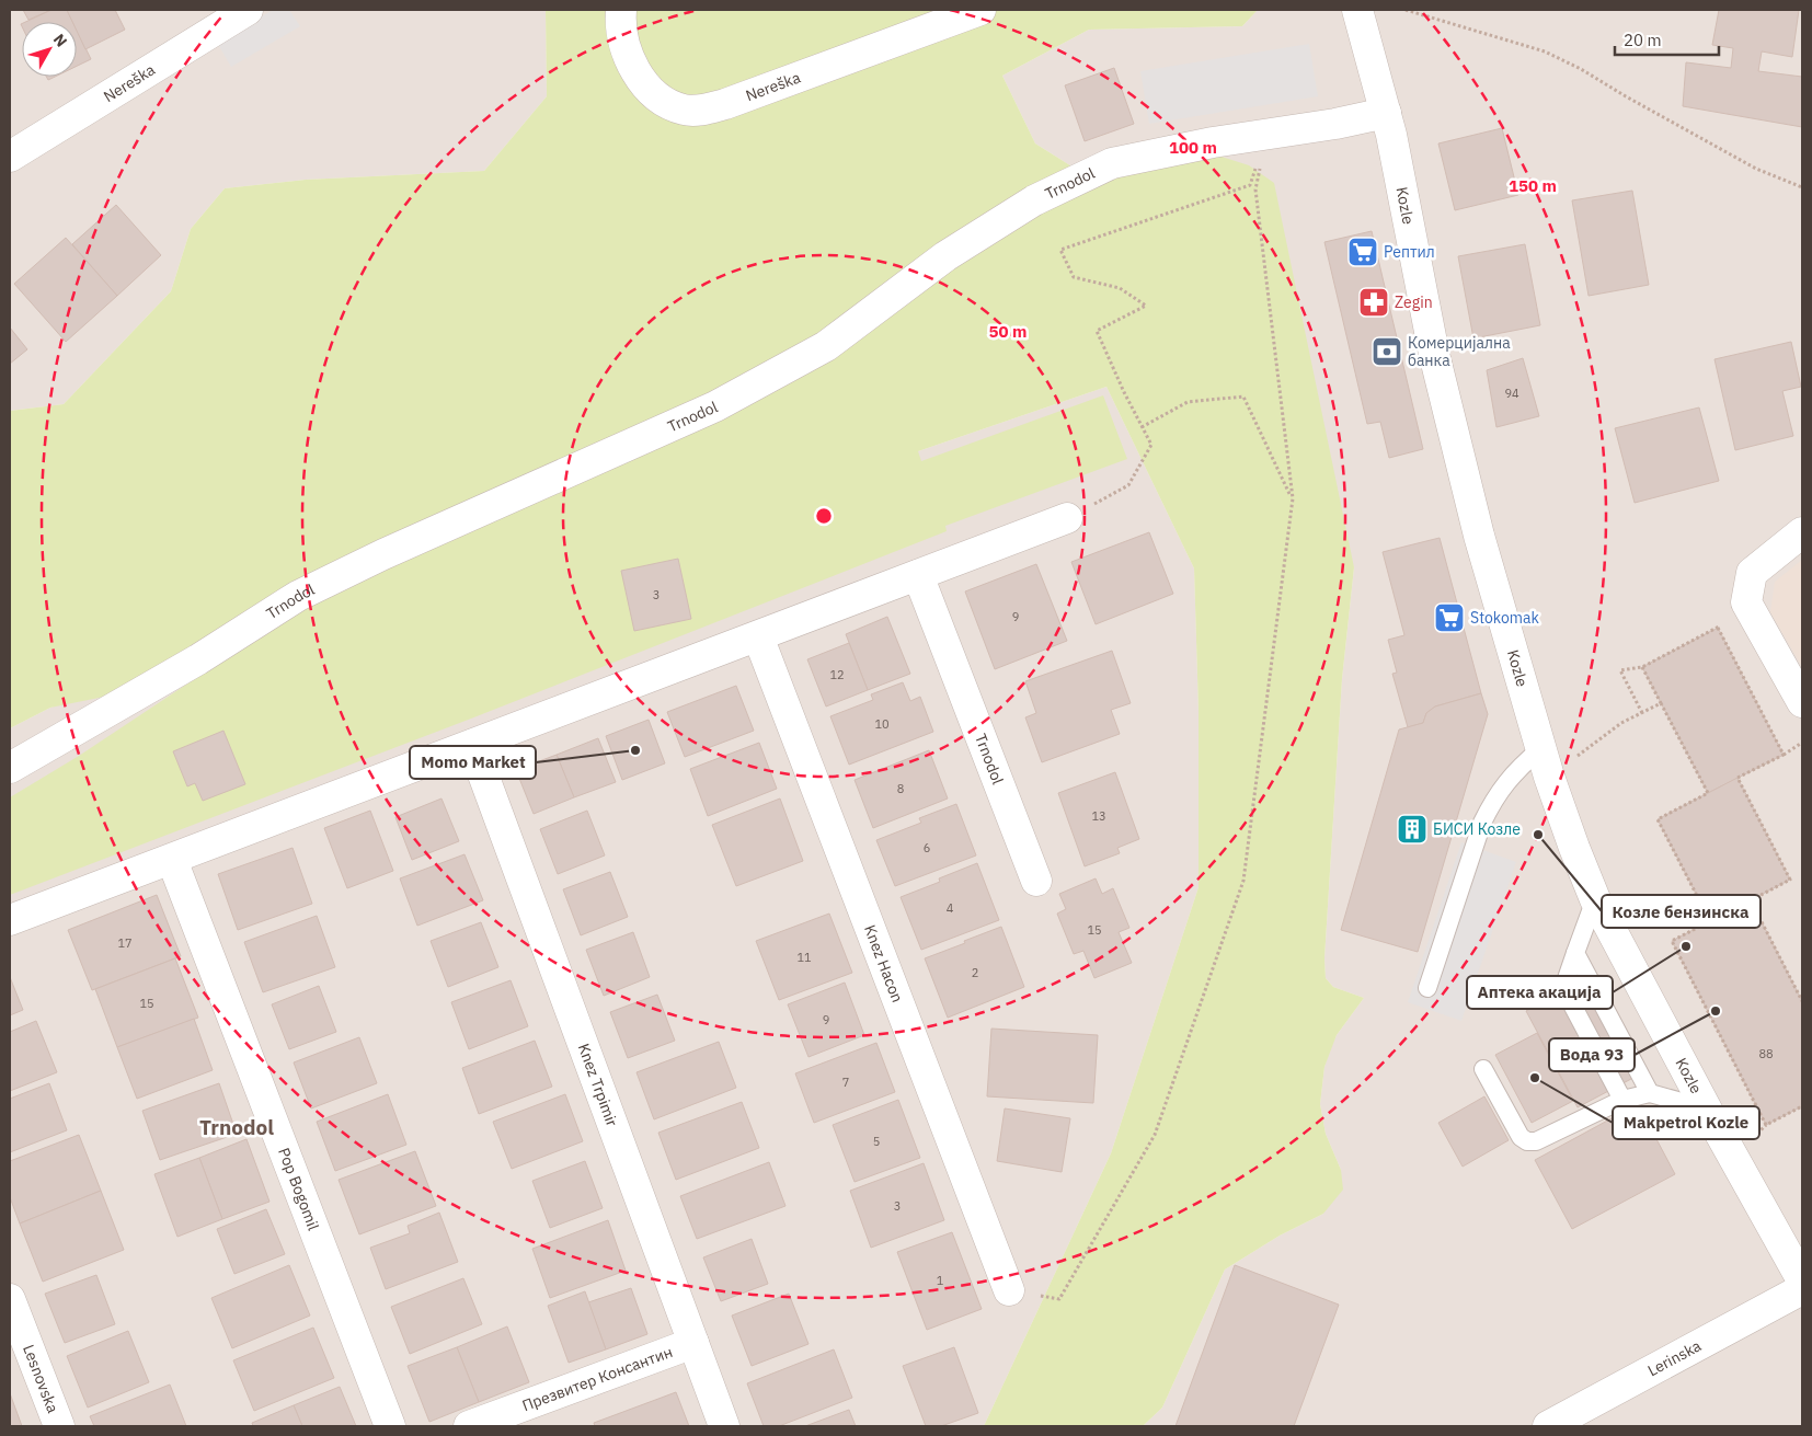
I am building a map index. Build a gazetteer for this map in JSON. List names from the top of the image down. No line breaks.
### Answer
{"streets":{"street":["Nereška","Trnodol","Kozle","Knez Hacon","Knez Trpimir","Pop Bogomil","Lerinska","Lesnovska","Презвитер Консантин"]},"crossings":[["Trnodol","Kozle"],["Knez Trpimir","Презвитер Консантин"]],"districts":["Trnodol"],"places":{"supermarket":["Рептил","Stokomak"],"pharmacy":["Zegin"],"bank":["Комерцијална банка"],"other":["Momo Market","Козле бензинска","Аптека акација","Вода 93","Makpetrol Kozle"],"building":["БИСИ Козле"]},"house_numbers":["94","3","9","12","10","8","13","6","4","15","17","11","2","15","9","88","7","5","3","1"],"scale_bar":"20 m","north":"top right","rings":["100 m","150 m","50 m"]}
